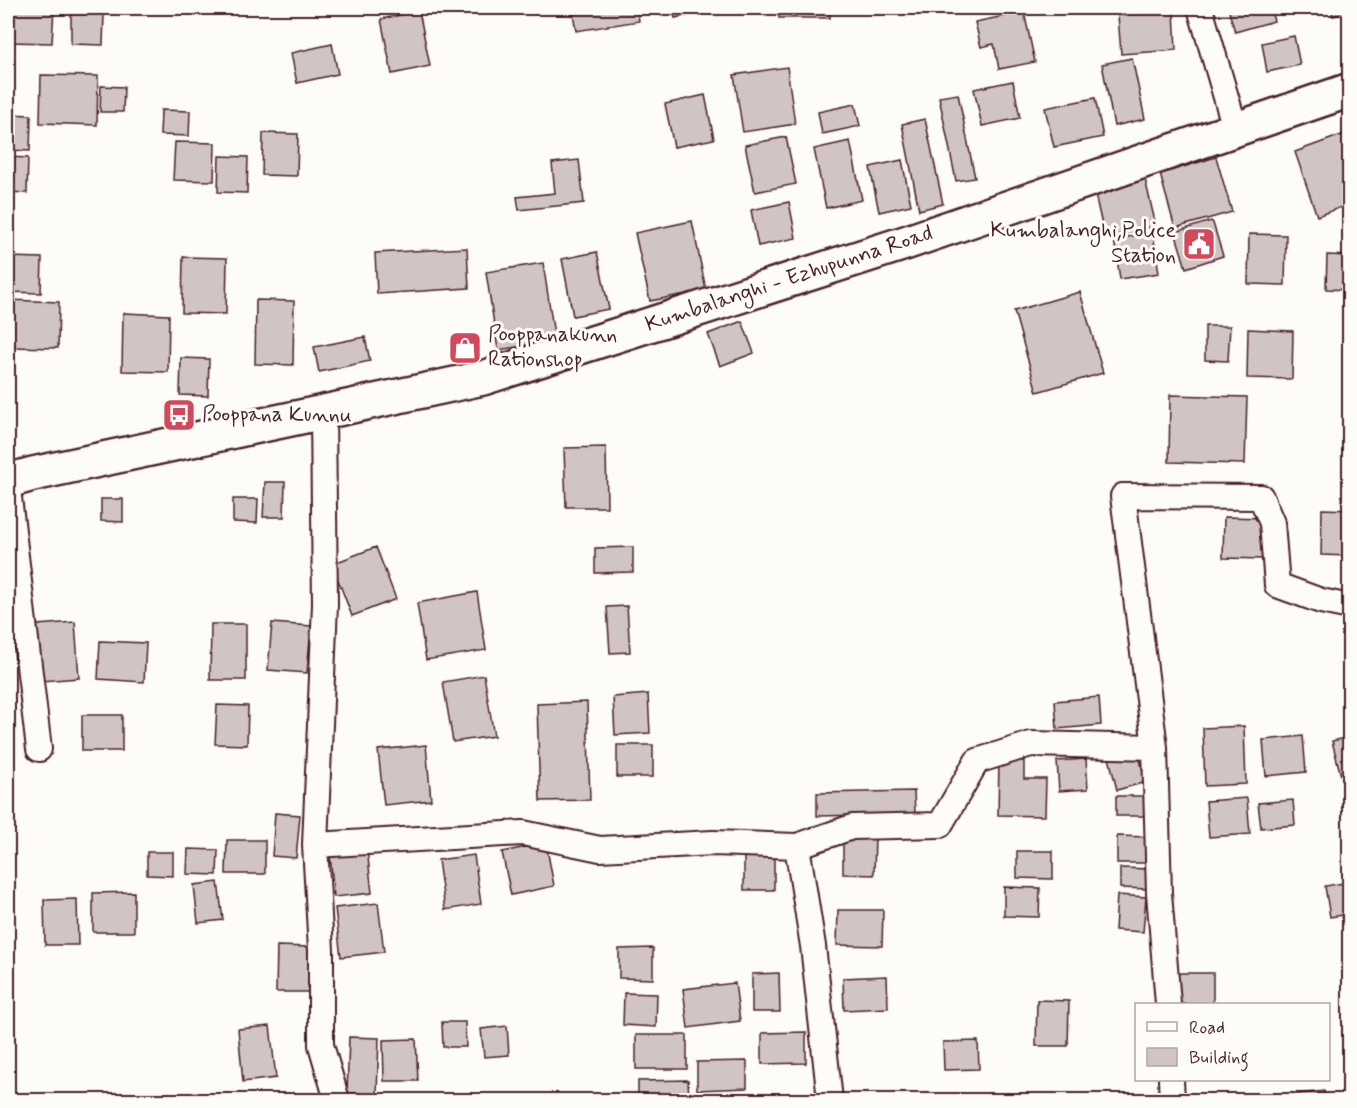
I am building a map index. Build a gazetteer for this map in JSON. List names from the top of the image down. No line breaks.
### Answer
{"streets":{"main road":["Kumbalanghi - Ezhupunna Road"]},"places":{"public building":["Kumbalanghi,Police Station"],"shop":["Pooppanakunn Rationshop"],"bus stop":["Pooppana Kunnu"]},"legend":["Road","Building"]}
